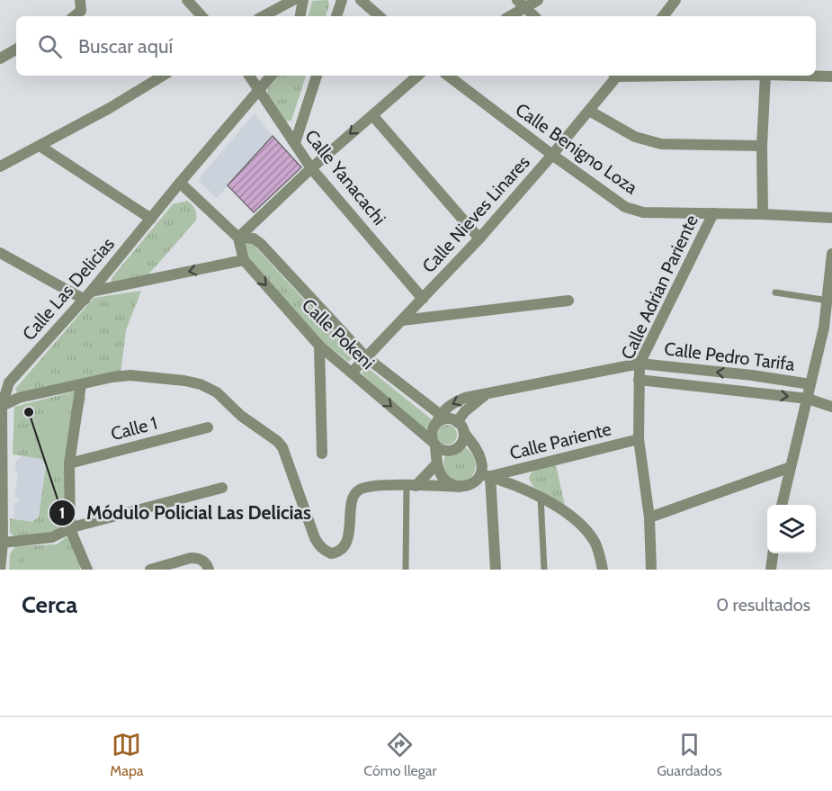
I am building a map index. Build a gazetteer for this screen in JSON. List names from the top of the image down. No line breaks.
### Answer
{"streets":{"street":["Calle Benigno Loza","Calle Yanacachi","Calle Nieves Linares","Calle Adrian Pariente","Calle Las Delicias","Calle Pokeni","Calle Pedro Tarifa","Calle 1","Calle Pariente"]},"crossings":[["Calle Benigno Loza","Calle Nieves Linares"],["Calle Benigno Loza","Calle Adrian Pariente"],["Calle Yanacachi","Calle Nieves Linares"],["Calle Yanacachi","Calle Las Delicias"],["Calle Nieves Linares","Calle Pokeni"],["Calle Adrian Pariente","Calle Pedro Tarifa"],["Calle Adrian Pariente","Calle Pariente"],["Calle Las Delicias","Calle Pokeni"],["Calle Pokeni","Calle Pedro Tarifa"]],"places":["Módulo Policial Las Delicias"],"page":{"search":"Buscar aquí","heading":["Cerca","0 resultados"],"nav":["Mapa","Cómo llegar","Guardados"]}}
